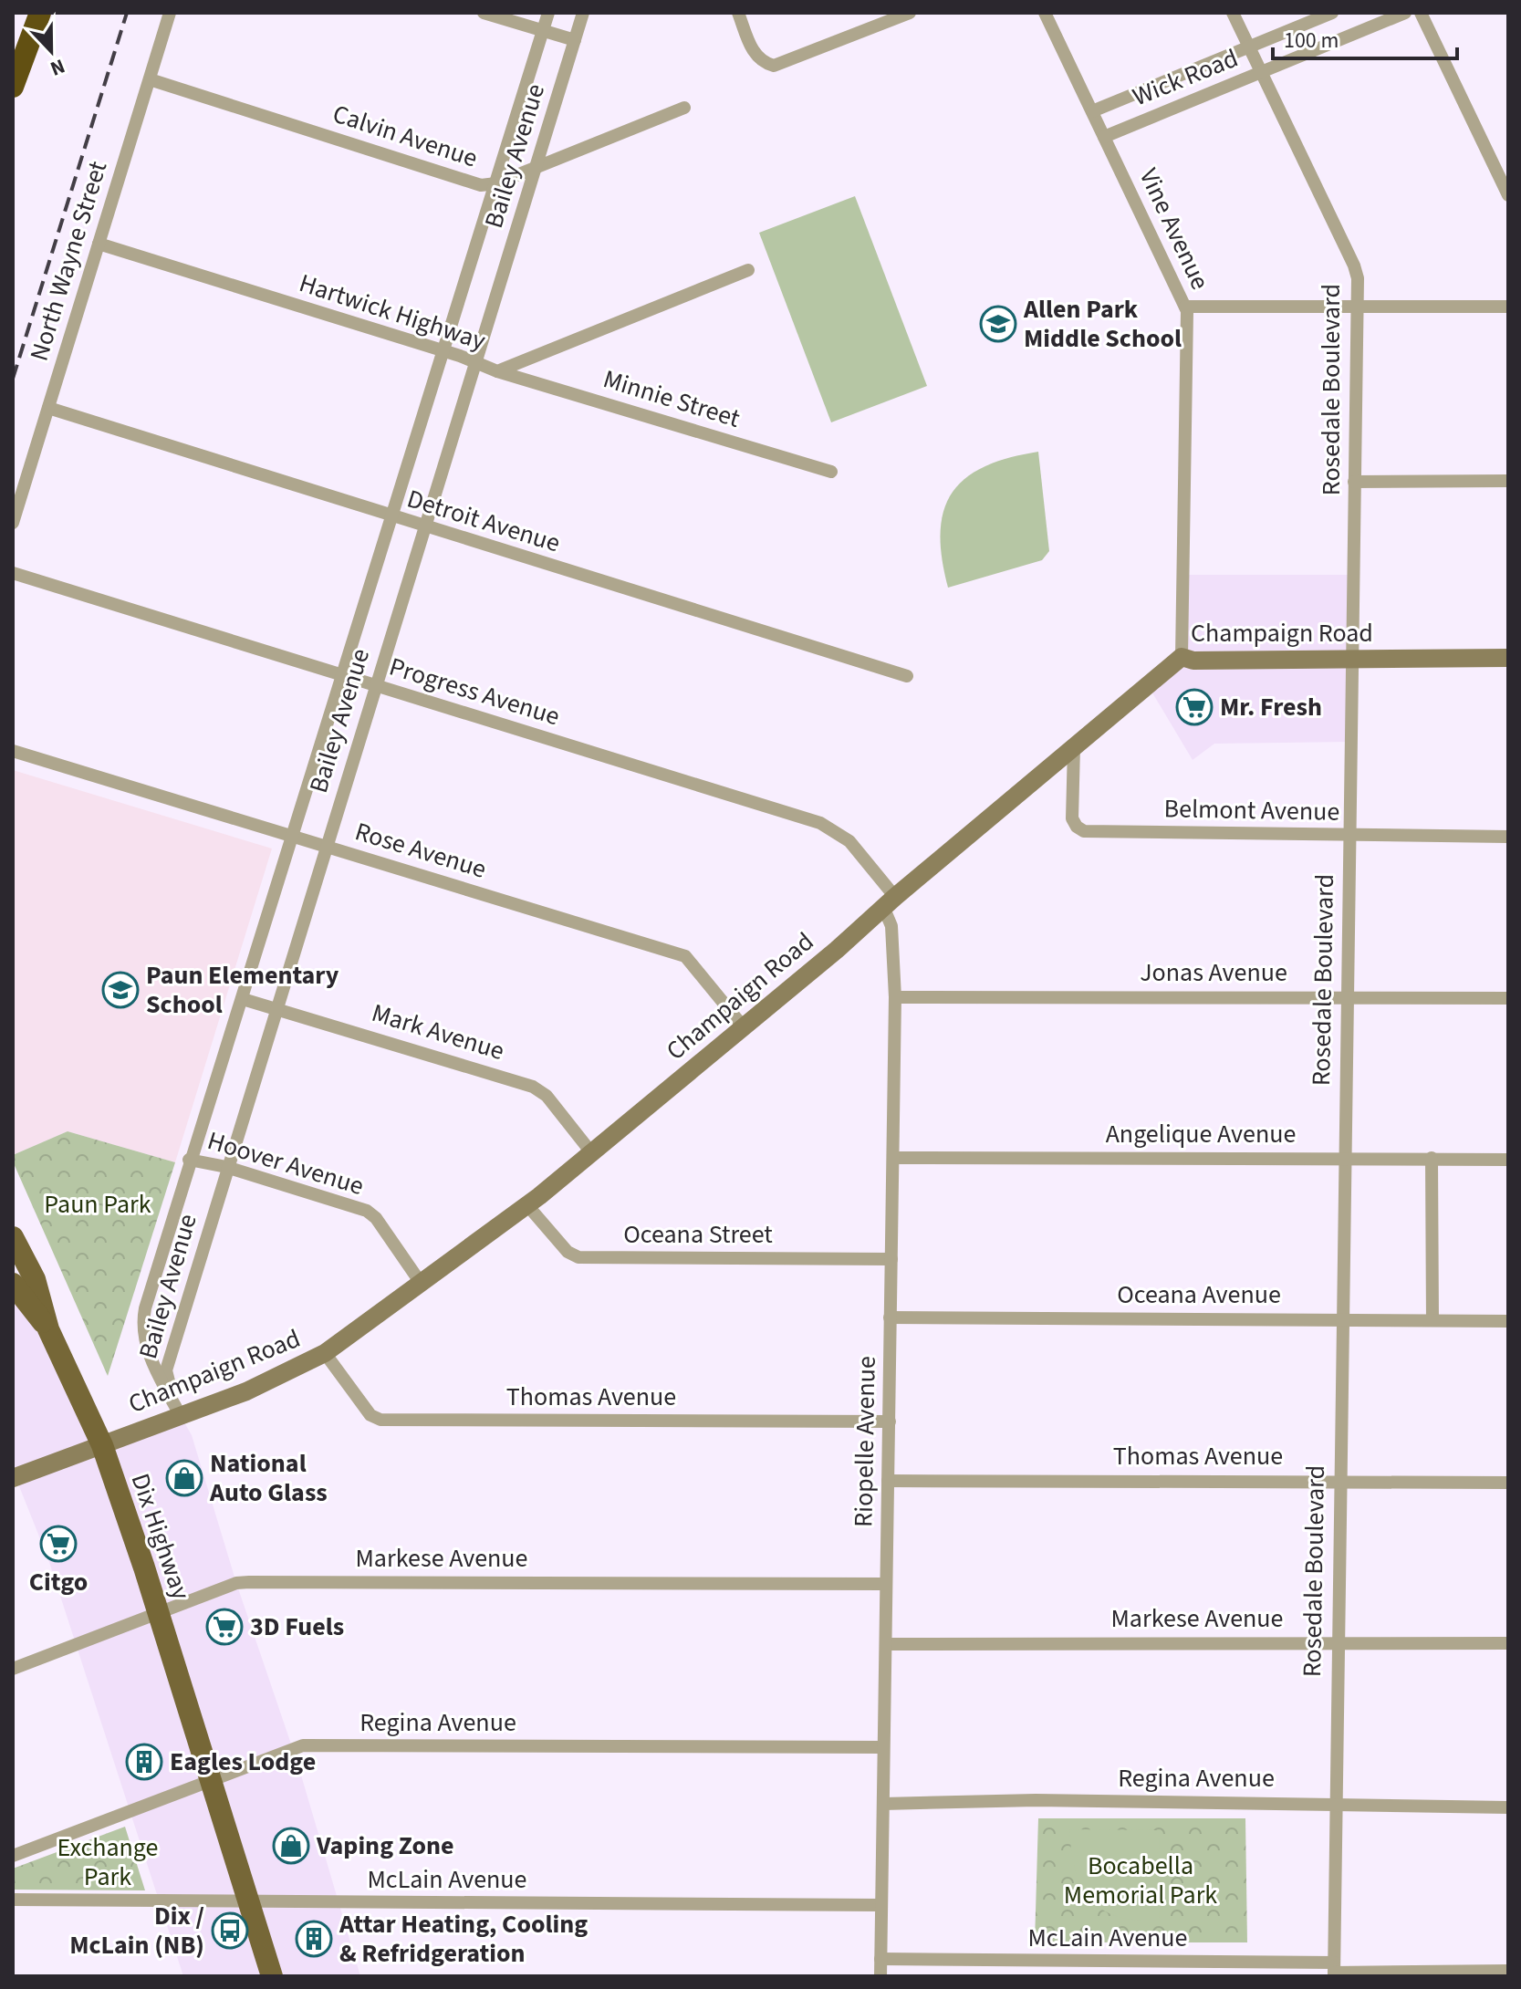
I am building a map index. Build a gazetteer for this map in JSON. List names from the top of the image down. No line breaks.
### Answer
{"streets":{"main road":["Dix Highway"],"street":["Wick Road","Calvin Avenue","Bailey Avenue","Vine Avenue","North Wayne Street","Hartwick Highway","Rosedale Boulevard","Minnie Street","Detroit Avenue","Champaign Road","Progress Avenue","Belmont Avenue","Rose Avenue","Jonas Avenue","Mark Avenue","Angelique Avenue","Hoover Avenue","Oceana Street","Oceana Avenue","Thomas Avenue","Riopelle Avenue","Markese Avenue","Regina Avenue","McLain Avenue"]},"crossings":[["Wick Road","Vine Avenue"],["Wick Road","Rosedale Boulevard"],["Calvin Avenue","Bailey Avenue"],["Calvin Avenue","North Wayne Street"],["Bailey Avenue","Hartwick Highway"],["Bailey Avenue","Detroit Avenue"],["Bailey Avenue","Champaign Road"],["Bailey Avenue","Progress Avenue"],["Bailey Avenue","Rose Avenue"],["Bailey Avenue","Mark Avenue"],["Bailey Avenue","Hoover Avenue"],["Vine Avenue","Champaign Road"],["North Wayne Street","Hartwick Highway"],["North Wayne Street","Detroit Avenue"],["Hartwick Highway","Minnie Street"],["Rosedale Boulevard","Champaign Road"],["Rosedale Boulevard","Belmont Avenue"],["Rosedale Boulevard","Jonas Avenue"],["Rosedale Boulevard","Angelique Avenue"],["Rosedale Boulevard","Oceana Avenue"],["Rosedale Boulevard","Thomas Avenue"],["Rosedale Boulevard","Markese Avenue"],["Rosedale Boulevard","Regina Avenue"],["Rosedale Boulevard","McLain Avenue"],["Champaign Road","Progress Avenue"],["Champaign Road","Belmont Avenue"],["Champaign Road","Rose Avenue"],["Champaign Road","Mark Avenue"],["Champaign Road","Hoover Avenue"],["Champaign Road","Oceana Street"],["Champaign Road","Thomas Avenue"],["Champaign Road","Riopelle Avenue"],["Champaign Road","Dix Highway"],["Progress Avenue","Riopelle Avenue"],["Jonas Avenue","Riopelle Avenue"],["Angelique Avenue","Riopelle Avenue"],["Oceana Street","Riopelle Avenue"],["Oceana Avenue","Riopelle Avenue"],["Thomas Avenue","Riopelle Avenue"],["Riopelle Avenue","Markese Avenue"],["Riopelle Avenue","Regina Avenue"],["Riopelle Avenue","McLain Avenue"],["Dix Highway","Markese Avenue"],["Dix Highway","Regina Avenue"],["Dix Highway","McLain Avenue"]],"parks":["Paun Park","Exchange Park","Bocabella Memorial Park"],"places":{"school or university":["Allen Park Middle School","Paun Elementary School"],"supermarket":["Mr. Fresh","Citgo","3D Fuels"],"shop":["National Auto Glass","Vaping Zone"],"building":["Eagles Lodge","Attar Heating, Cooling & Refridgeration"],"bus stop":["Dix / McLain (NB)"]},"scale_bar":"100 m","north":"bottom"}
